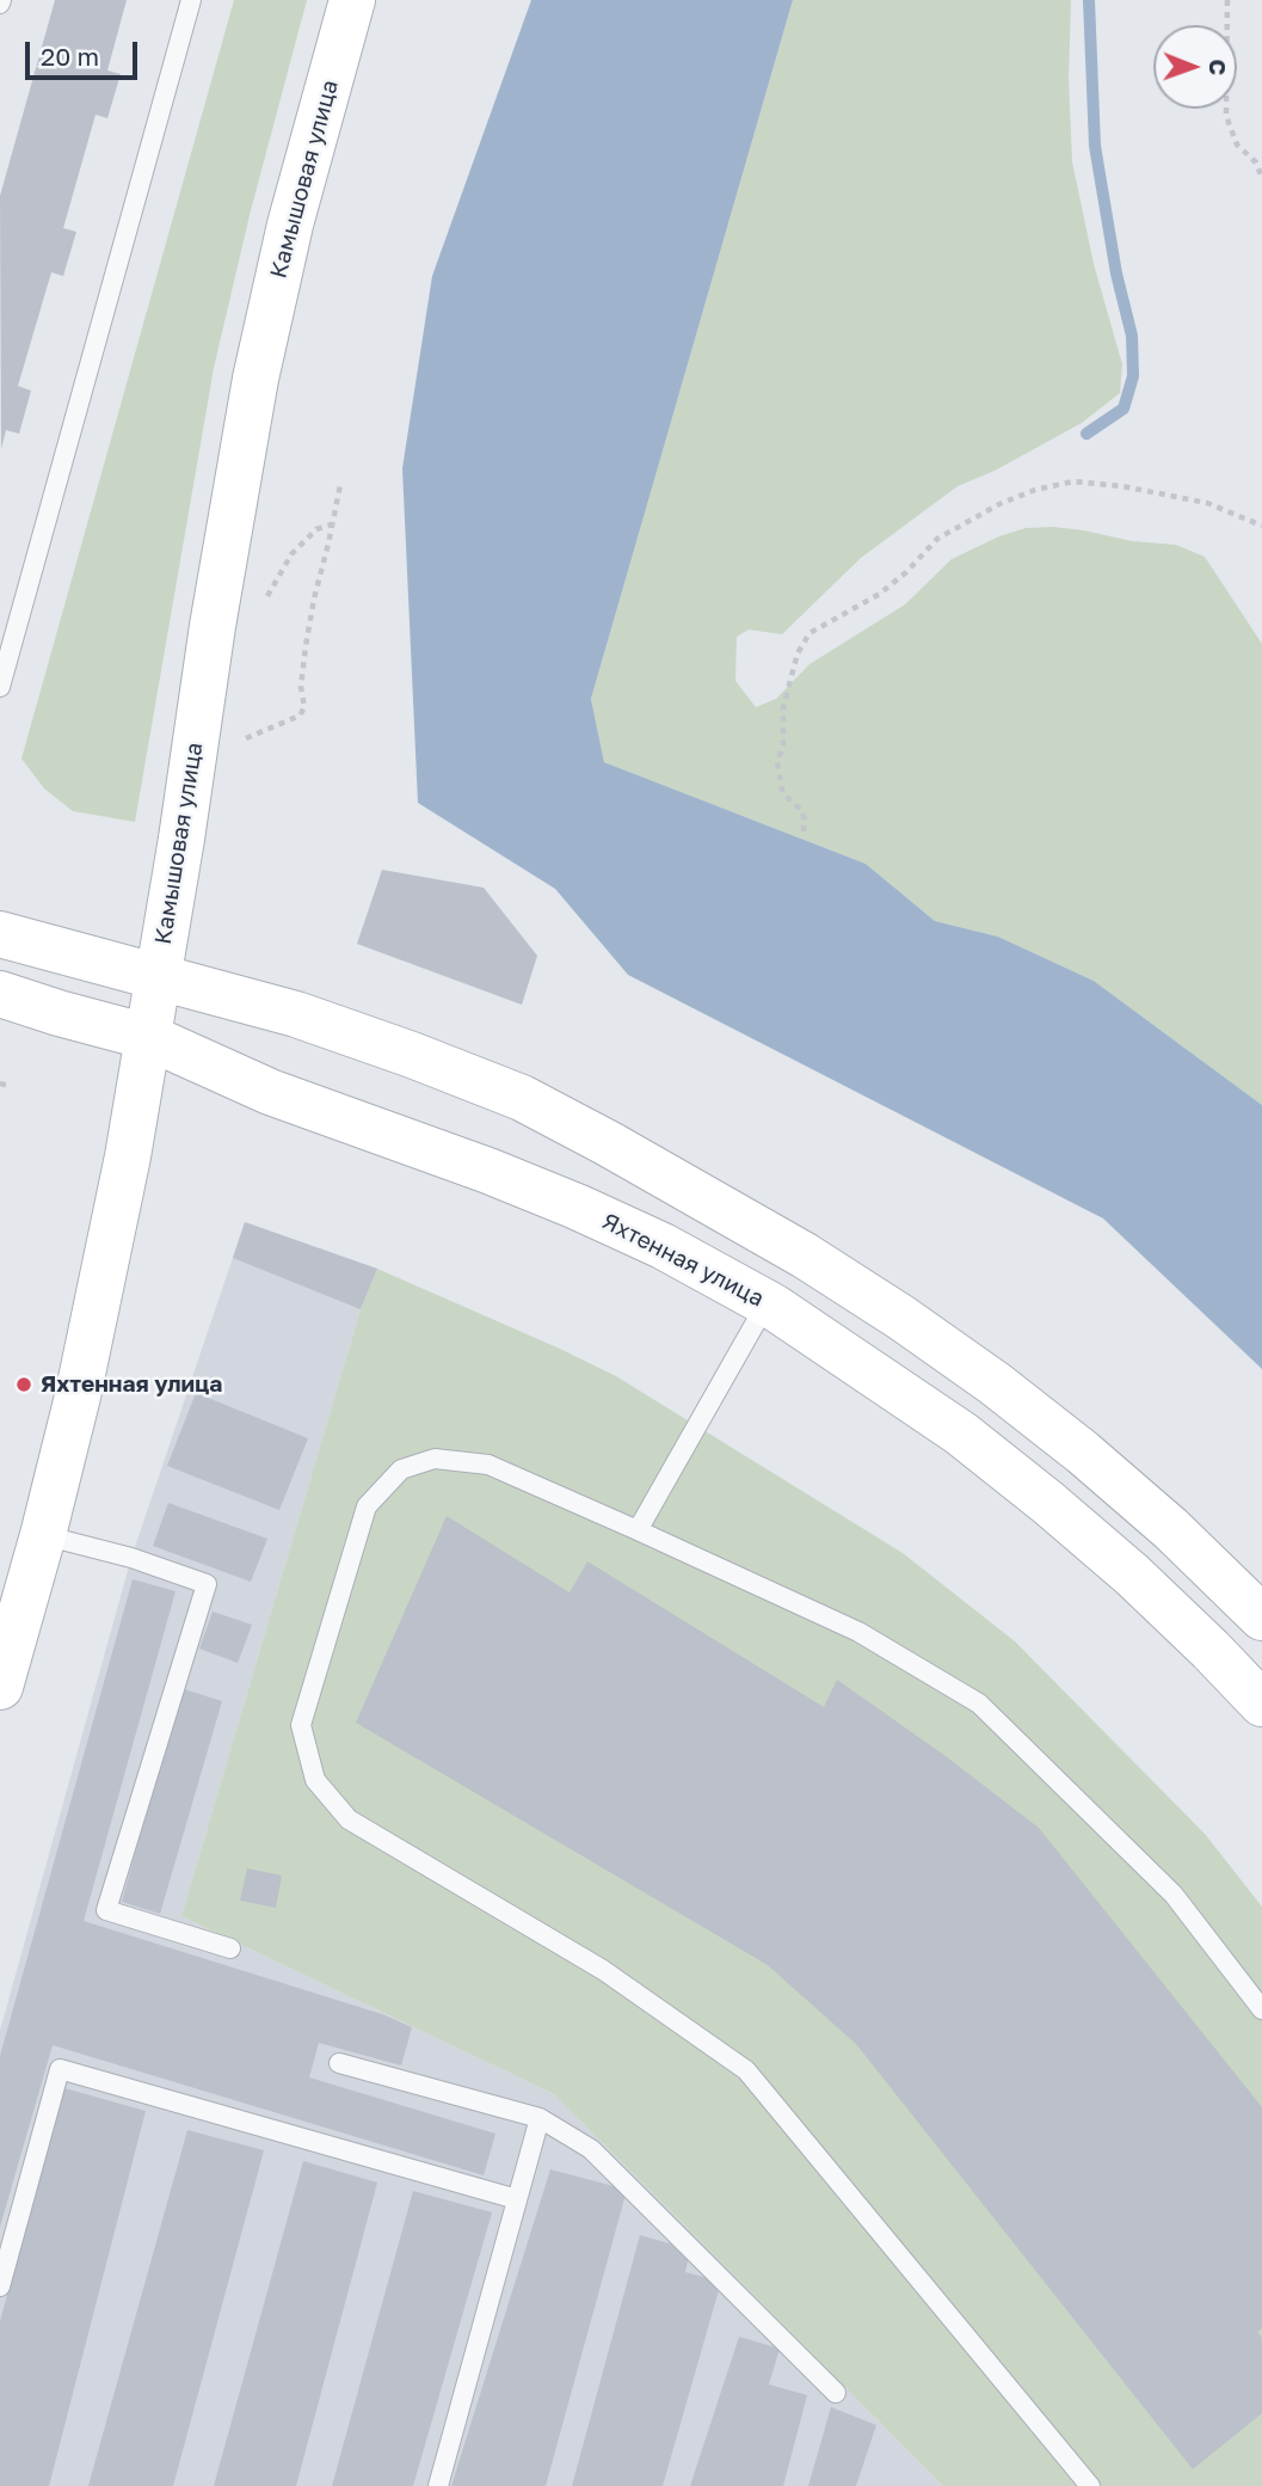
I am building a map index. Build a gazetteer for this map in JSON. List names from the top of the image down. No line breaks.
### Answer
{"streets":{"main road":["Камышовая улица","Яхтенная улица"]},"crossings":[["Камышовая улица","Яхтенная улица"]],"places":["Яхтенная улица"],"scale_bar":"20 m","north":"right"}
